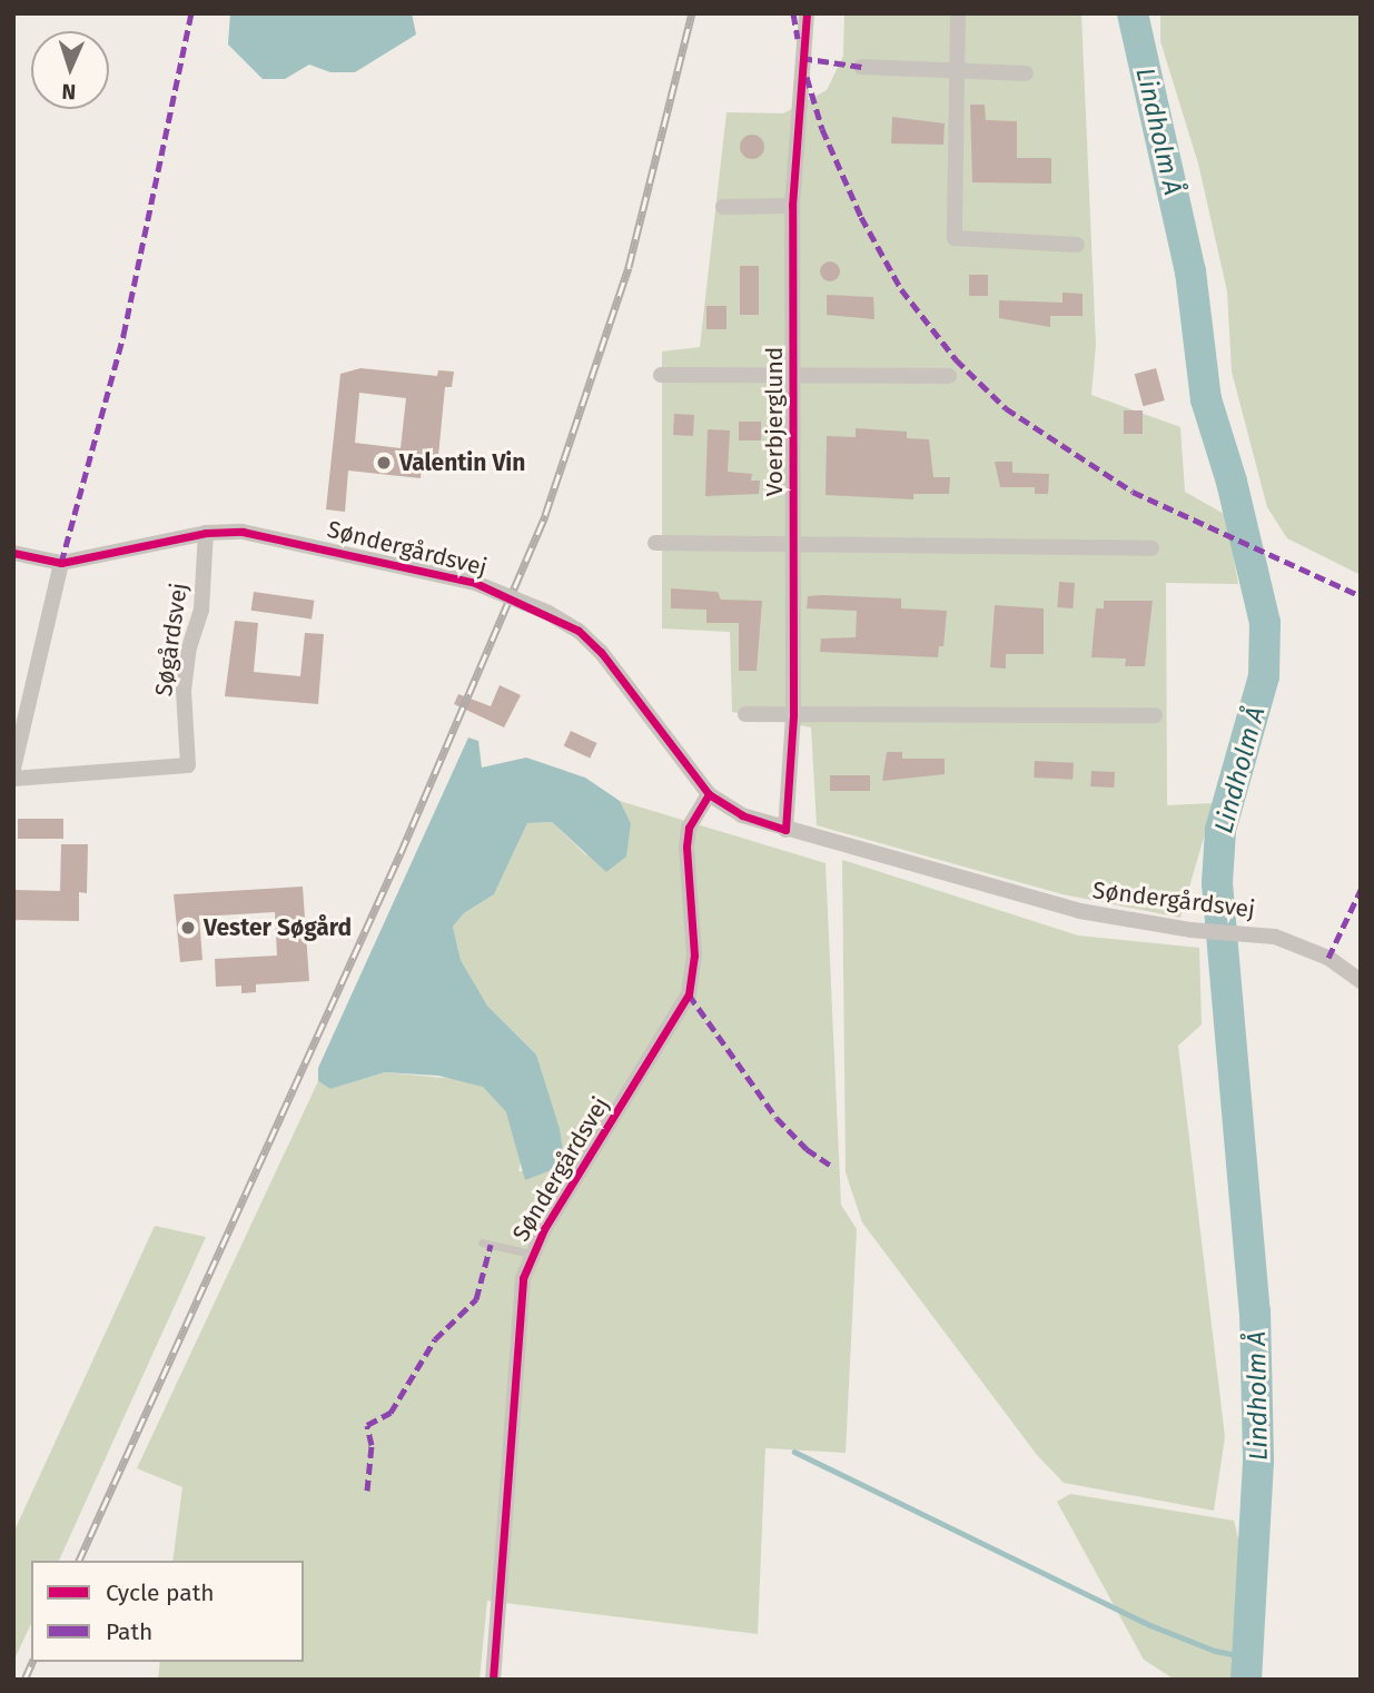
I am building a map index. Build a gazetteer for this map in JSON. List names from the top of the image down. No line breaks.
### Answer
{"streets":{"street":["Voerbjerglund","Søndergårdsvej","Søgårdsvej"]},"crossings":[["Voerbjerglund","Søndergårdsvej"],["Søndergårdsvej","Søgårdsvej"]],"water":["Lindholm Å"],"places":["Valentin Vin","Vester Søgård"],"legend":["Cycle path","Path"],"north":"bottom"}
